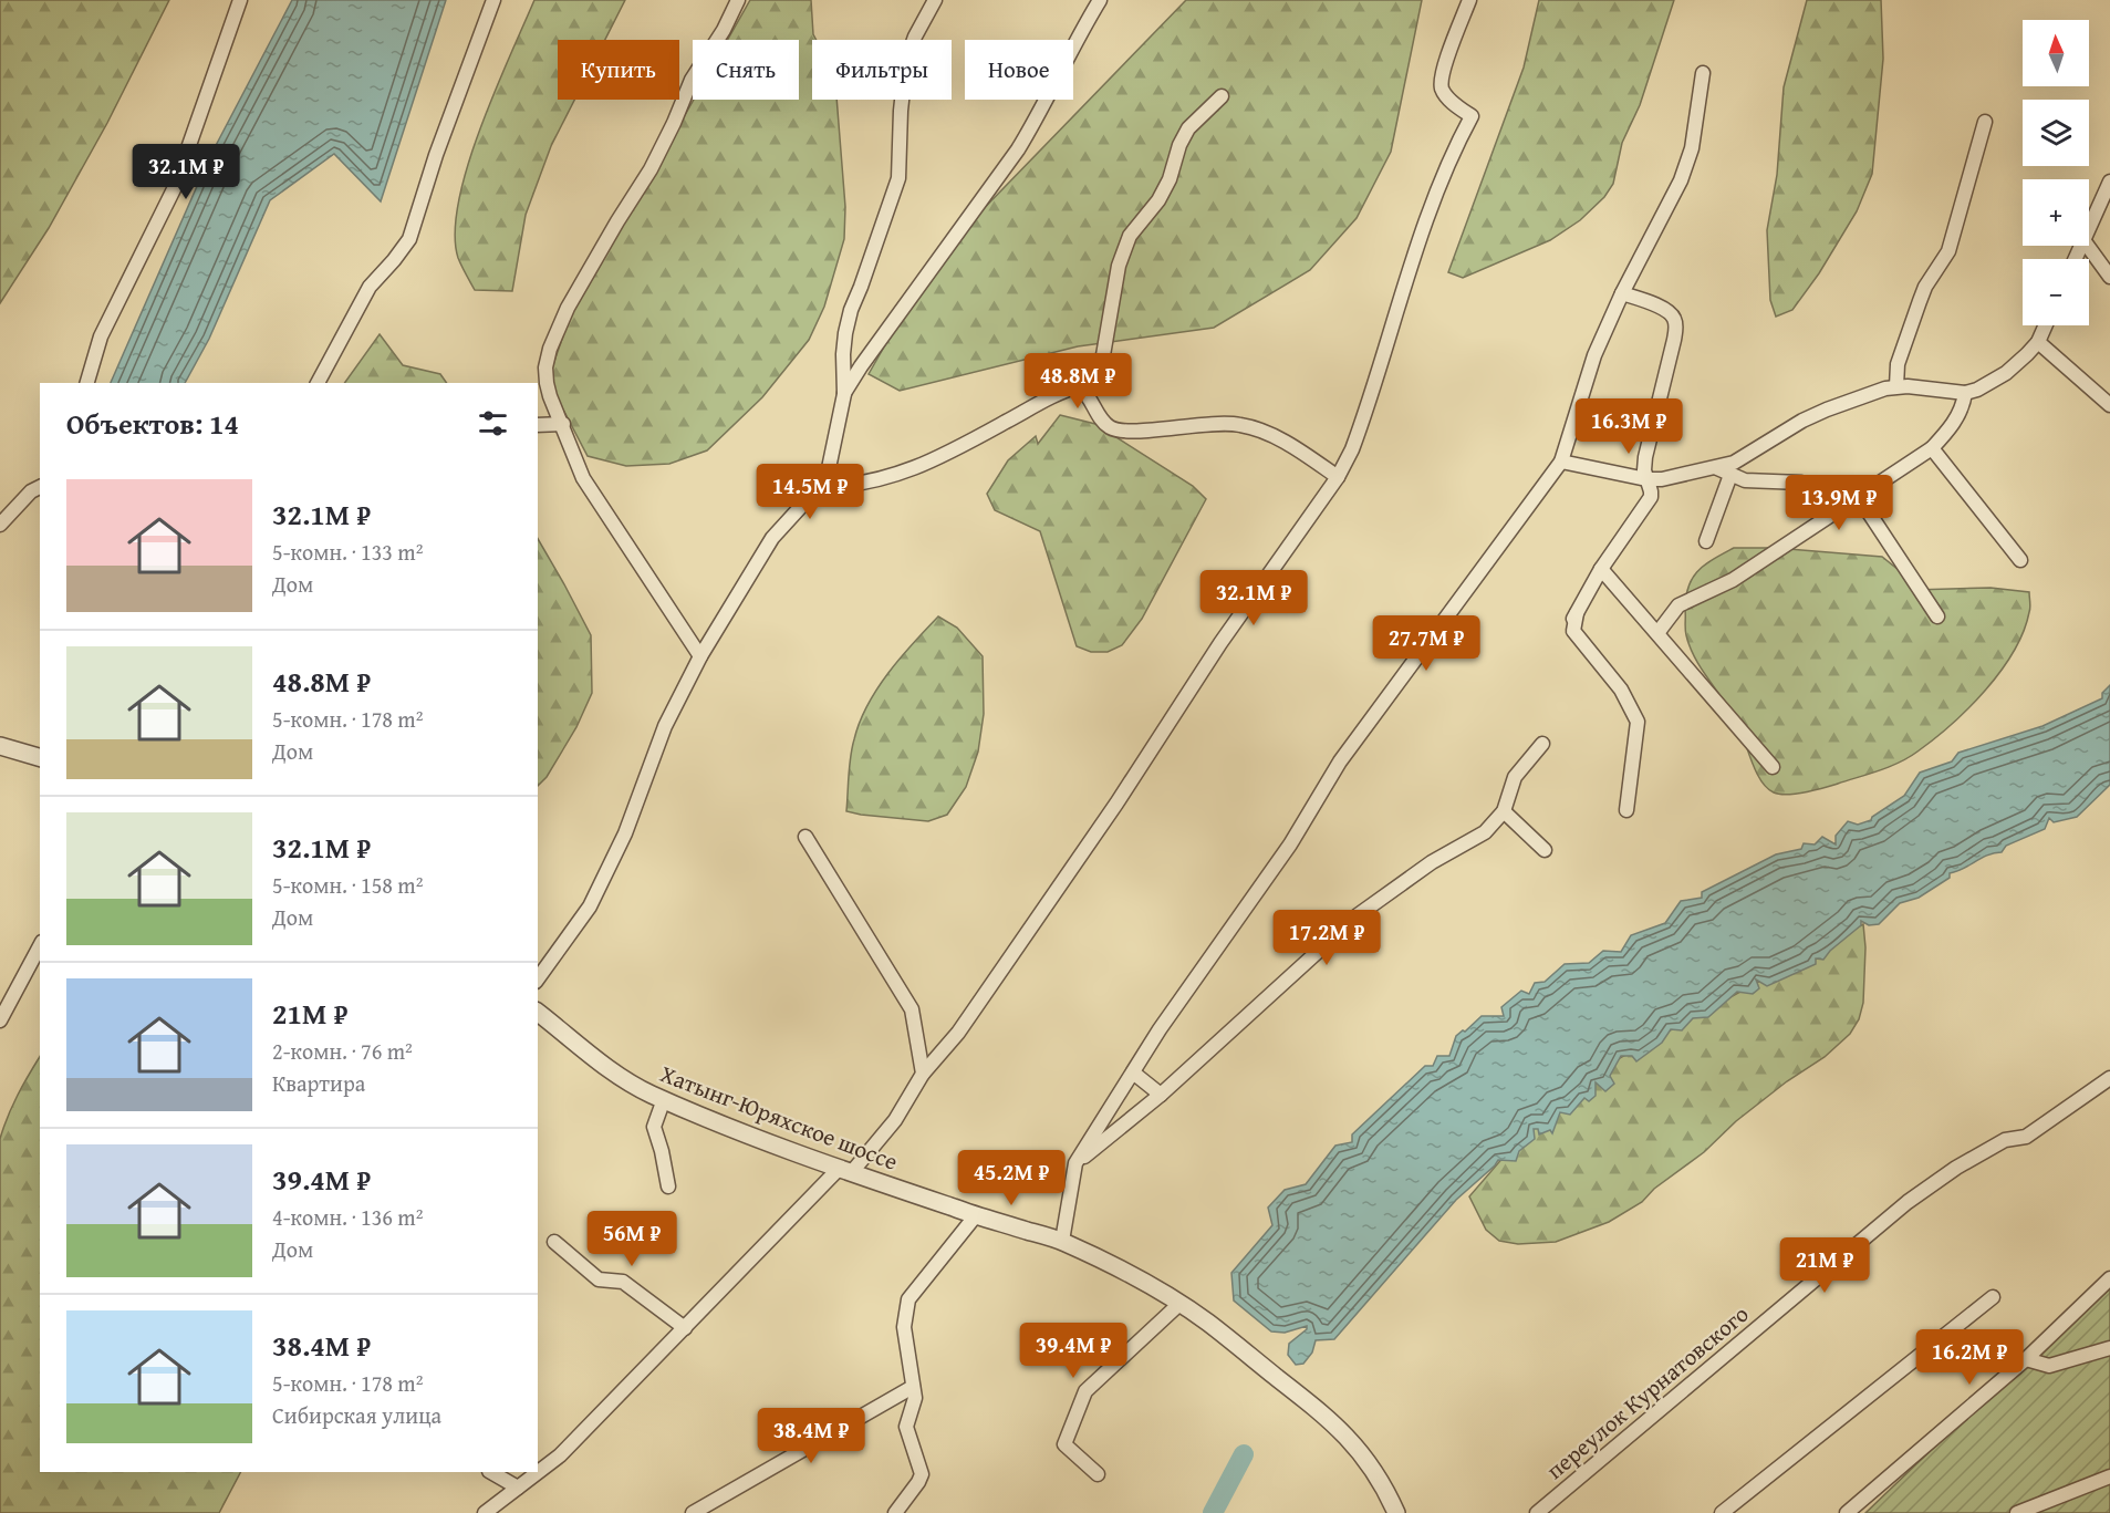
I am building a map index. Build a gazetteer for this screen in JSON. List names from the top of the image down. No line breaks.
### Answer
{"streets":{"street":["Хатынг-Юряхское шоссе","переулок Курнатовского"]},"north":"top","page":{"map_buttons":["+","−"],"chip":["Купить","Снять","Фильтры","Новое"],"price":["32.1M ₽","48.8M ₽","16.3M ₽","14.5M ₽","13.9M ₽","32.1M ₽","27.7M ₽","17.2M ₽","45.2M ₽","56M ₽","21M ₽","39.4M ₽","16.2M ₽","38.4M ₽"],"heading":"Объектов: 14","list":[{"name":"32.1M ₽","note":"5-комн. · 133 m² · Дом"},{"name":"48.8M ₽","note":"5-комн. · 178 m² · Дом"},{"name":"32.1M ₽","note":"5-комн. · 158 m² · Дом"},{"name":"21M ₽","note":"2-комн. · 76 m² · Квартира"},{"name":"39.4M ₽","note":"4-комн. · 136 m² · Дом"},{"name":"38.4M ₽","note":"5-комн. · 178 m² · Сибирская улица"}]}}
